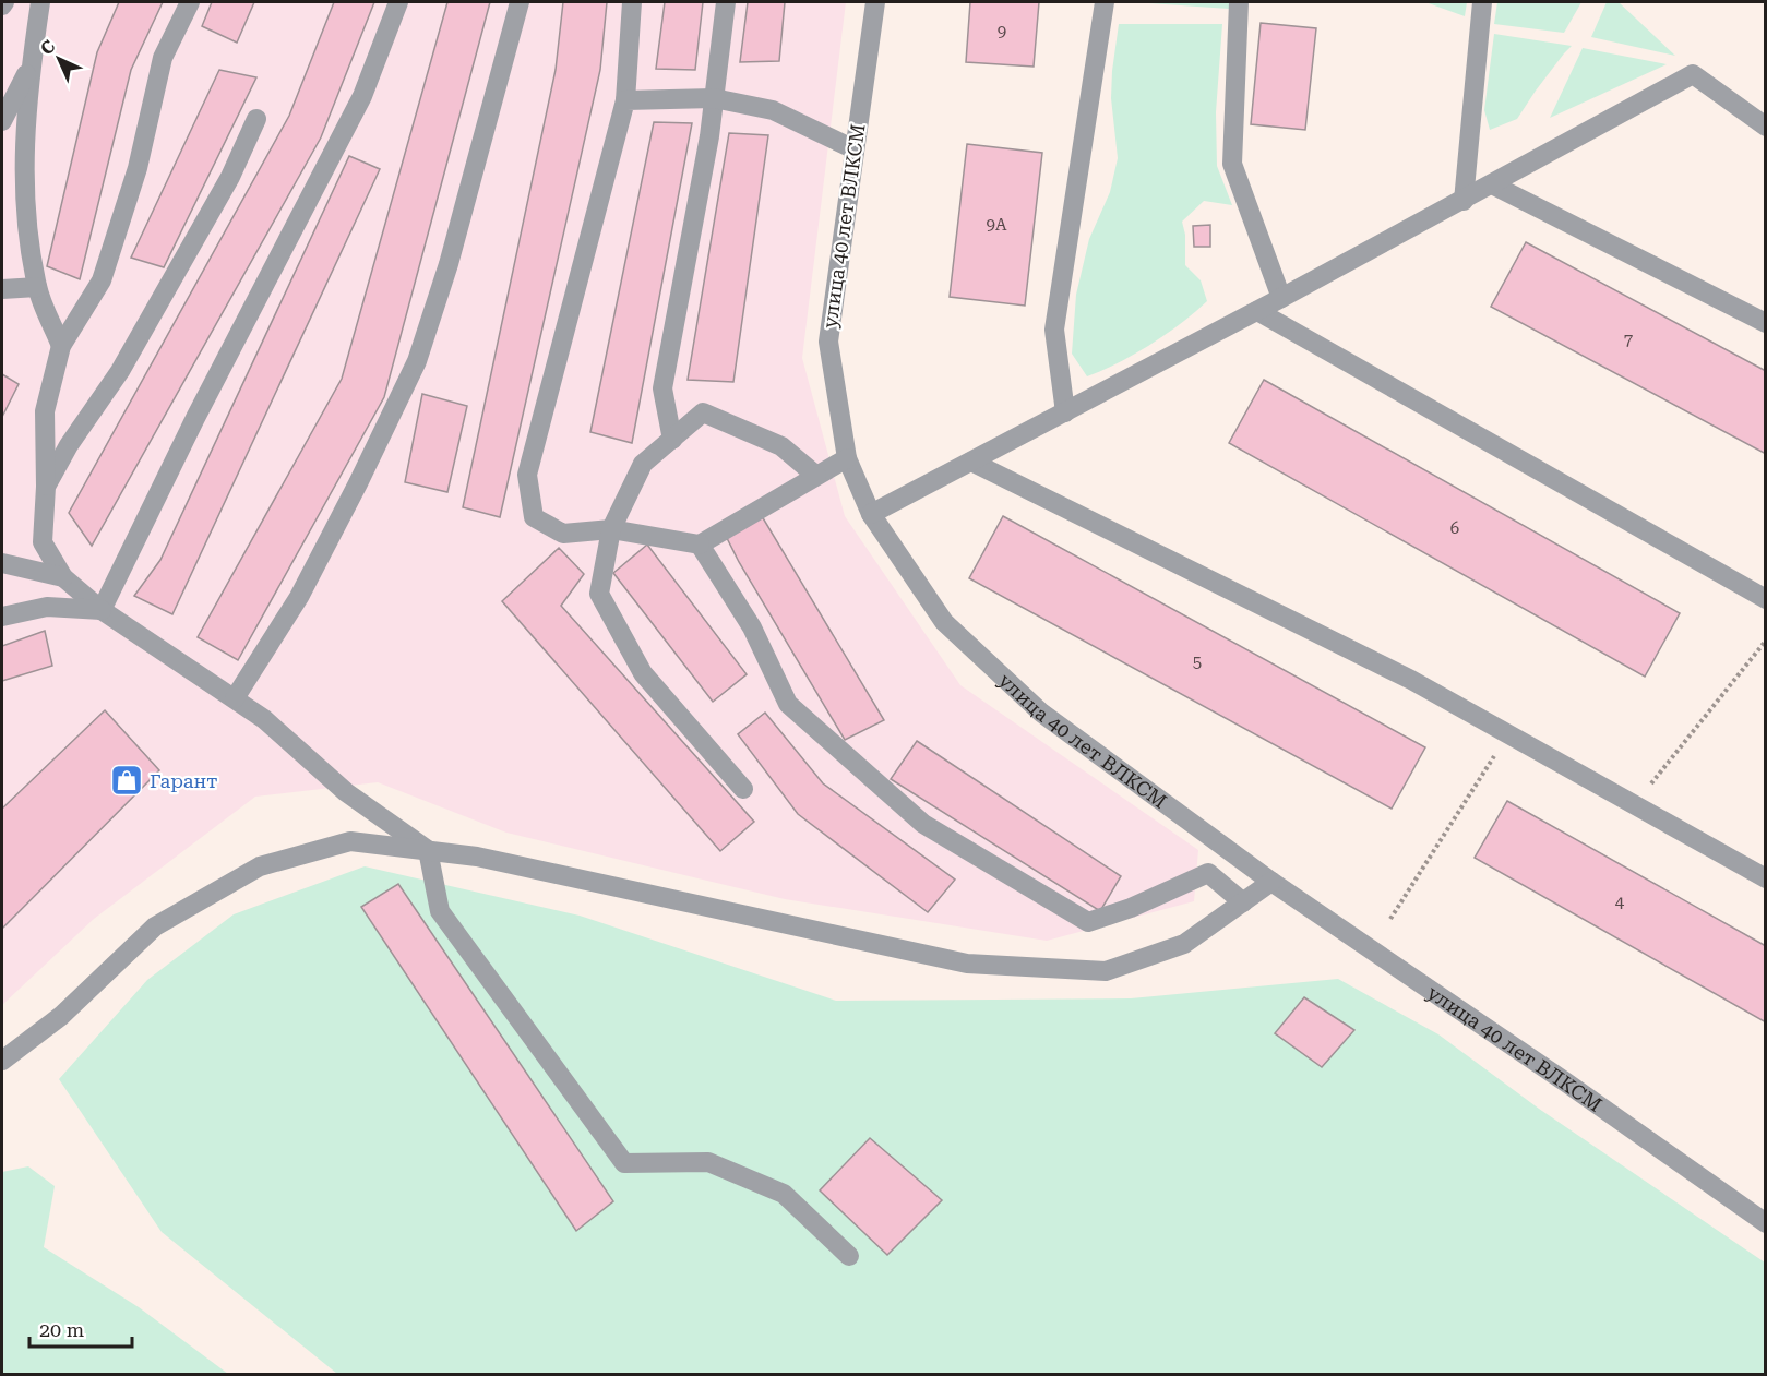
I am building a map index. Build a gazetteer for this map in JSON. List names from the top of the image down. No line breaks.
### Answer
{"streets":{"street":["улица 40 лет ВЛКСМ"]},"places":{"shop":["Гарант"]},"house_numbers":["9","9А","7","6","5","4"],"scale_bar":"20 m","north":"top left"}
